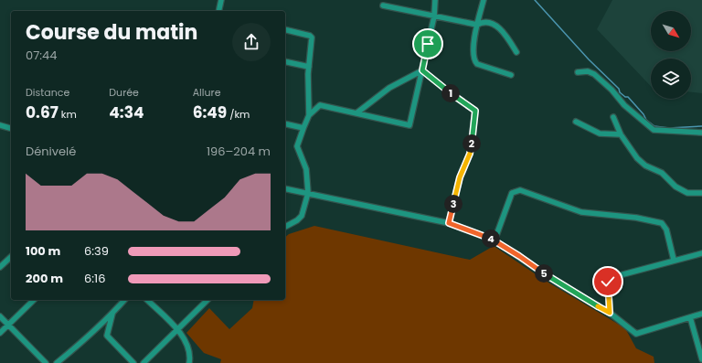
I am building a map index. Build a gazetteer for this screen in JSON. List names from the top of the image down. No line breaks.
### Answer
{"north":"bottom right","page":{"heading":["Course du matin","07:44"],"stats":[["Distance","0.67 km"],["Durée","4:34"],["Allure","6:49 /km"]],"pins":["1","2","3","4","5"],"chart":["Dénivelé","196–204 m"],"list":[{"name":"100 m","note":"6:39"},{"name":"200 m","note":"6:16"}]}}
